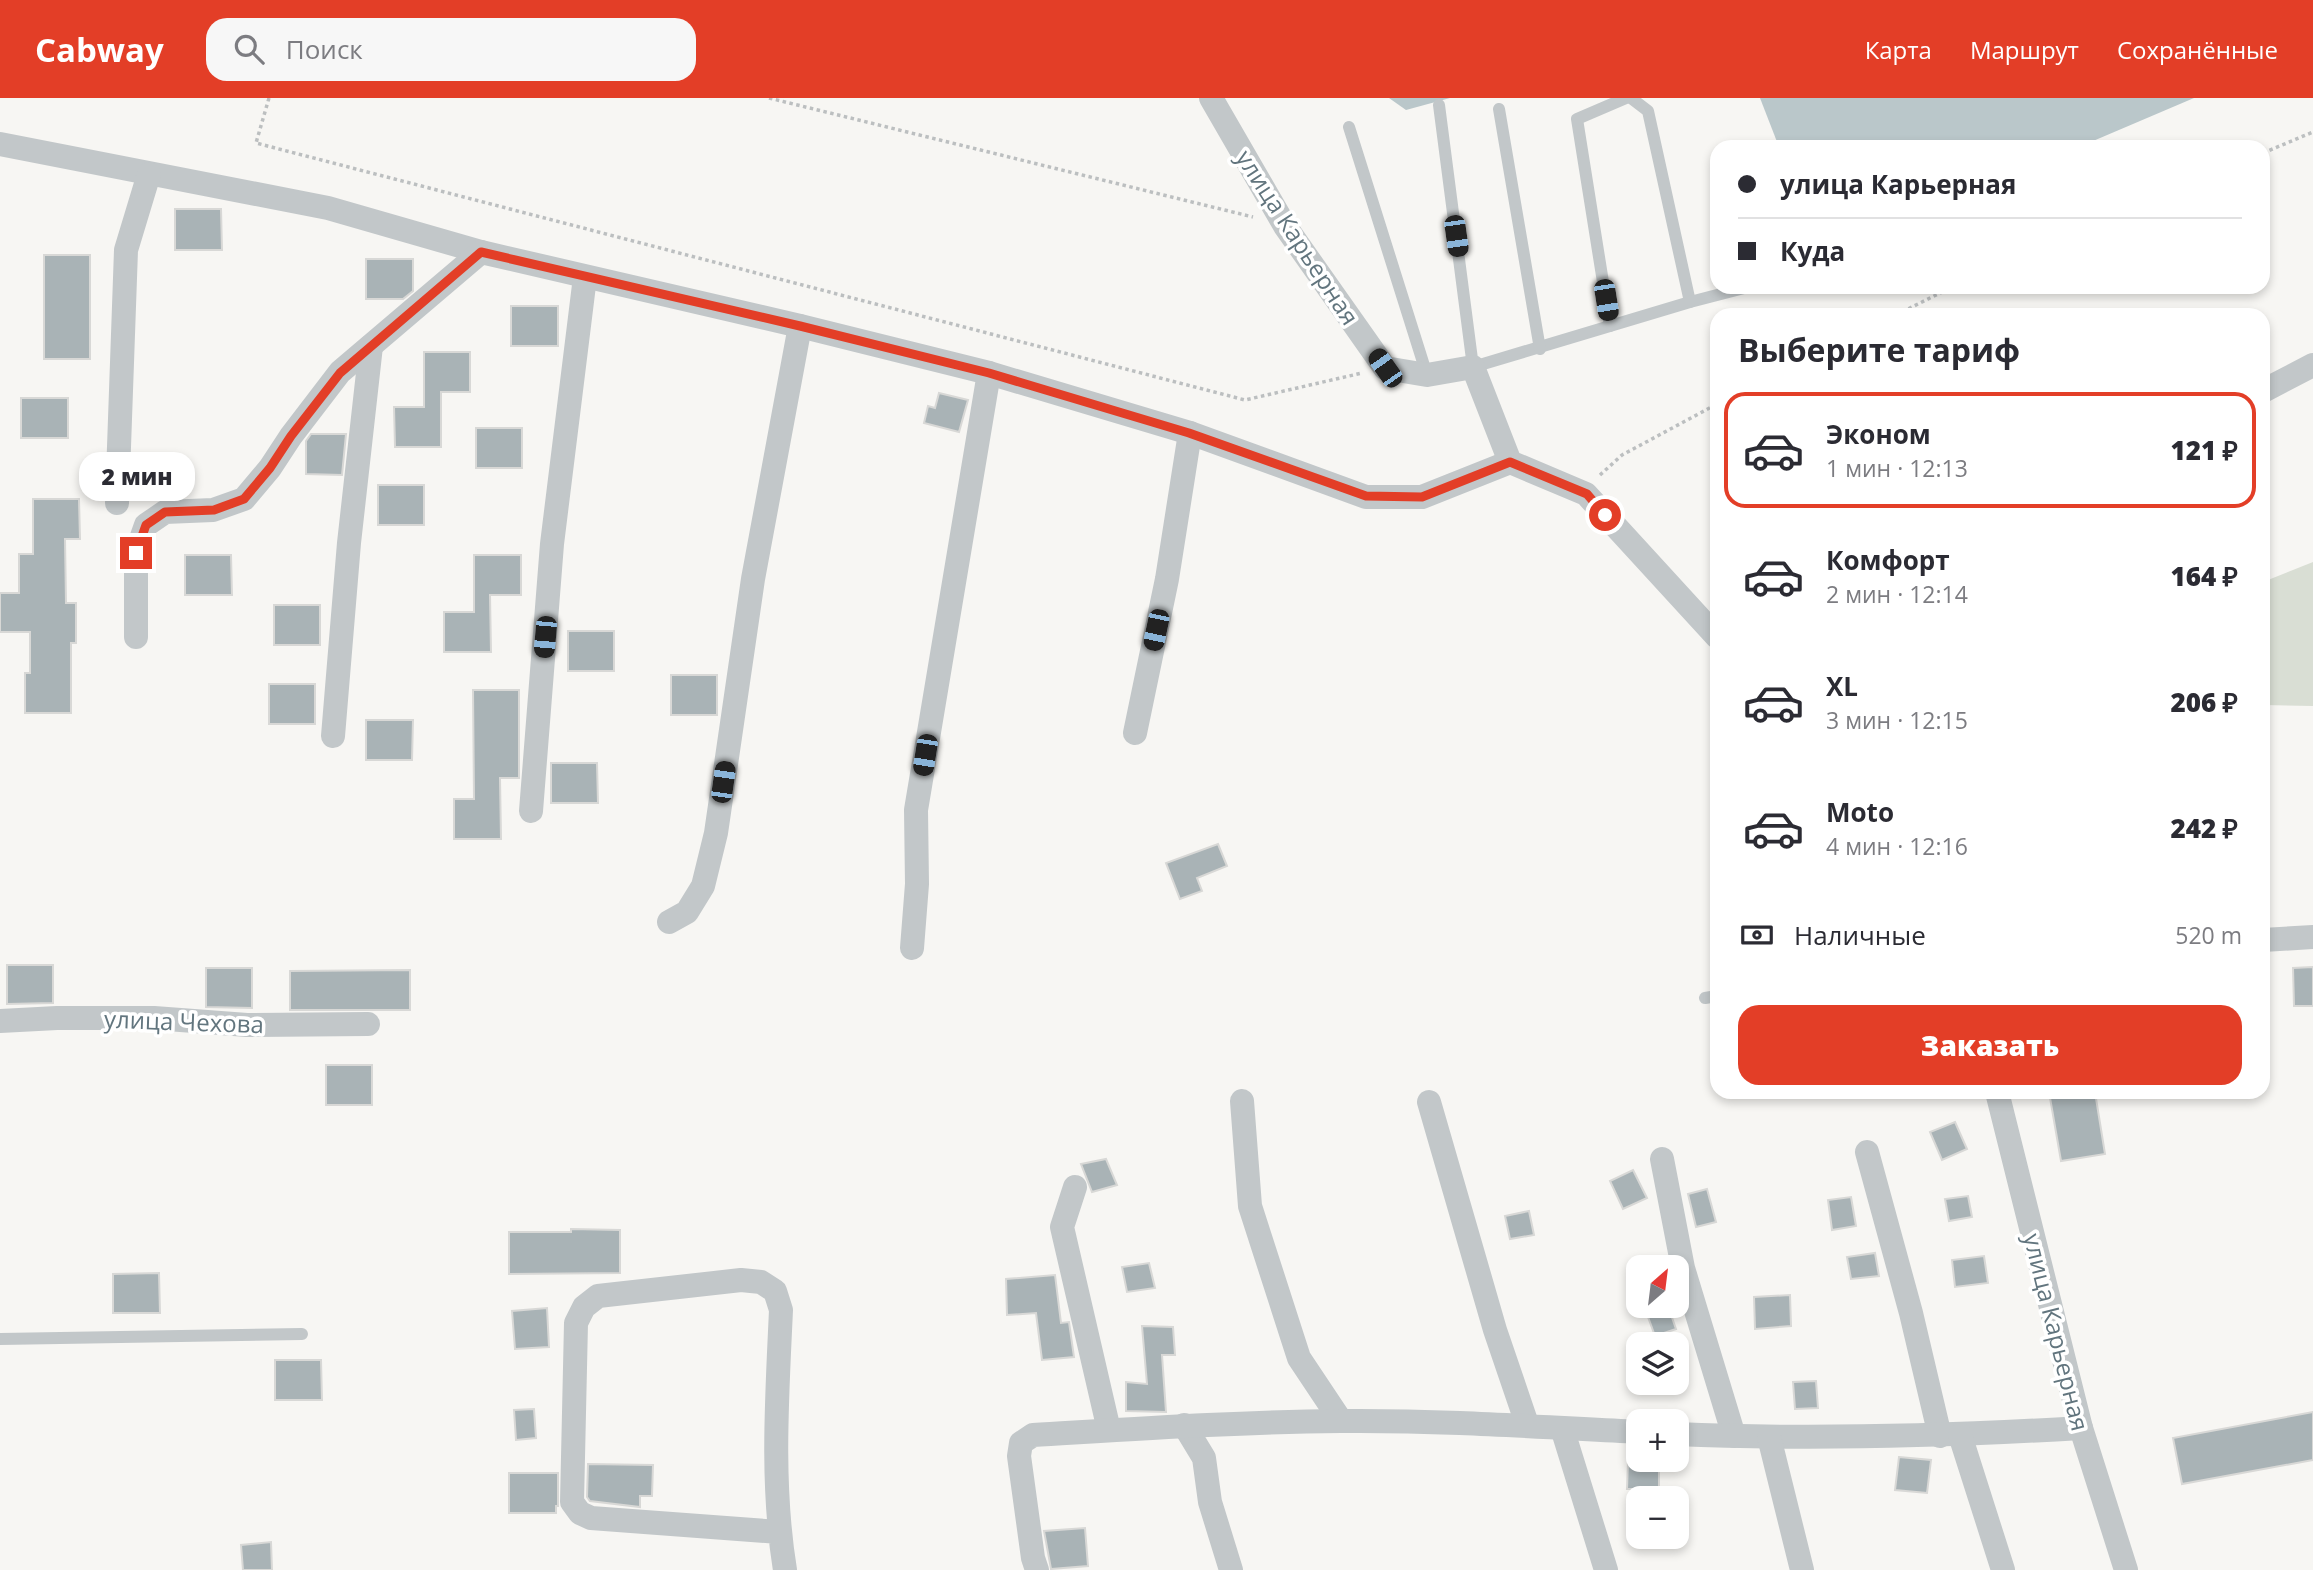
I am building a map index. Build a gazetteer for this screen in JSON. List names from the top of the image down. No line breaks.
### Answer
{"streets":{"street":["улица Карьерная","улица Чехова"]},"north":"top right","page":{"header":"Cabway","search":"Поиск","nav":["Карта","Маршрут","Сохранённые"],"banner":["улица Карьерная","Куда"],"heading":"Выберите тариф","list":[{"name":"Эконом","note":"1 мин · 12:13","value":"121 ₽"},{"name":"Комфорт","note":"2 мин · 12:14","value":"164 ₽"},{"name":"XL","note":"3 мин · 12:15","value":"206 ₽"},{"name":"Moto","note":"4 мин · 12:16","value":"242 ₽"}],"bubble":"2 мин","pay":["Наличные","520 m"],"buttons":"Заказать","map_buttons":["+","−"]}}
